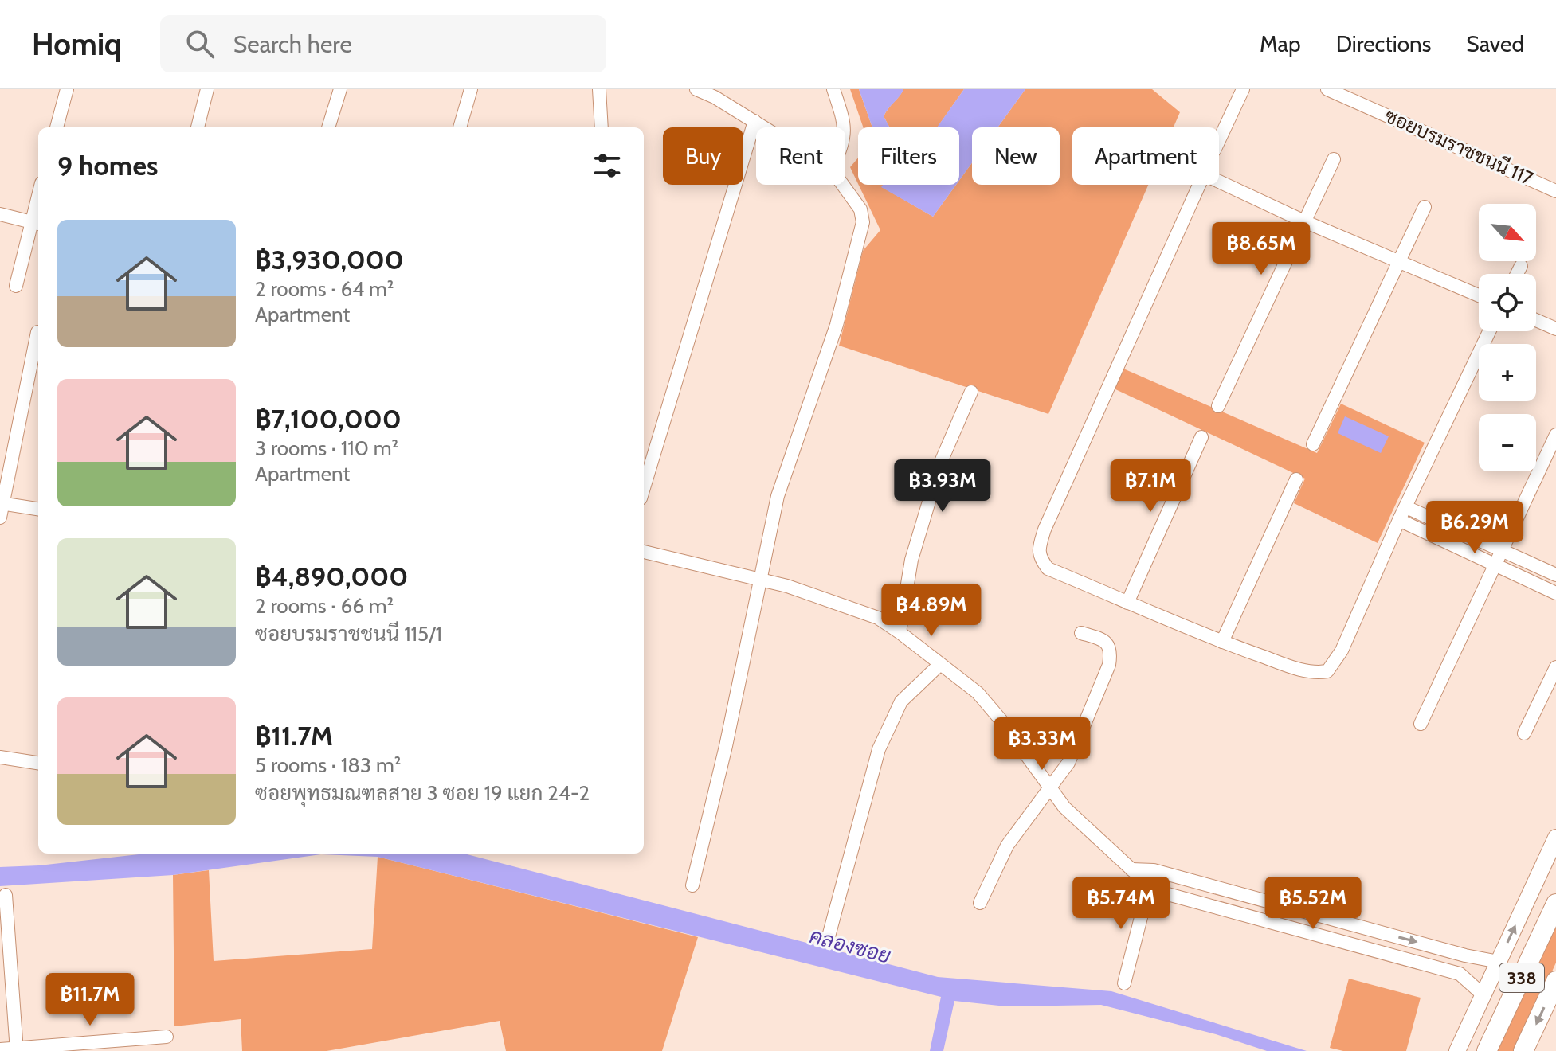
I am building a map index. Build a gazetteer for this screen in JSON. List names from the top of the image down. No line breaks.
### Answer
{"streets":{"highway":["338"],"street":["ซอยบรมราชชนนี 117"]},"water":["คลองซอย"],"north":"bottom right","page":{"header":"Homiq","search":"Search here","nav":["Map","Directions","Saved"],"chip":["Buy","Rent","Filters","New","Apartment"],"heading":"9 homes","map_buttons":["+","−"],"list":[{"name":"฿3,930,000","note":"2 rooms · 64 m² · Apartment"},{"name":"฿7,100,000","note":"3 rooms · 110 m² · Apartment"},{"name":"฿4,890,000","note":"2 rooms · 66 m² · ซอยบรมราชชนนี 115/1"},{"name":"฿11.7M","note":"5 rooms · 183 m² · ซอยพุทธมณฑลสาย 3 ซอย 19 แยก 24-2"}],"price":["฿8.65M","฿3.93M","฿7.1M","฿6.29M","฿4.89M","฿3.33M","฿5.74M","฿5.52M","฿11.7M"]}}
